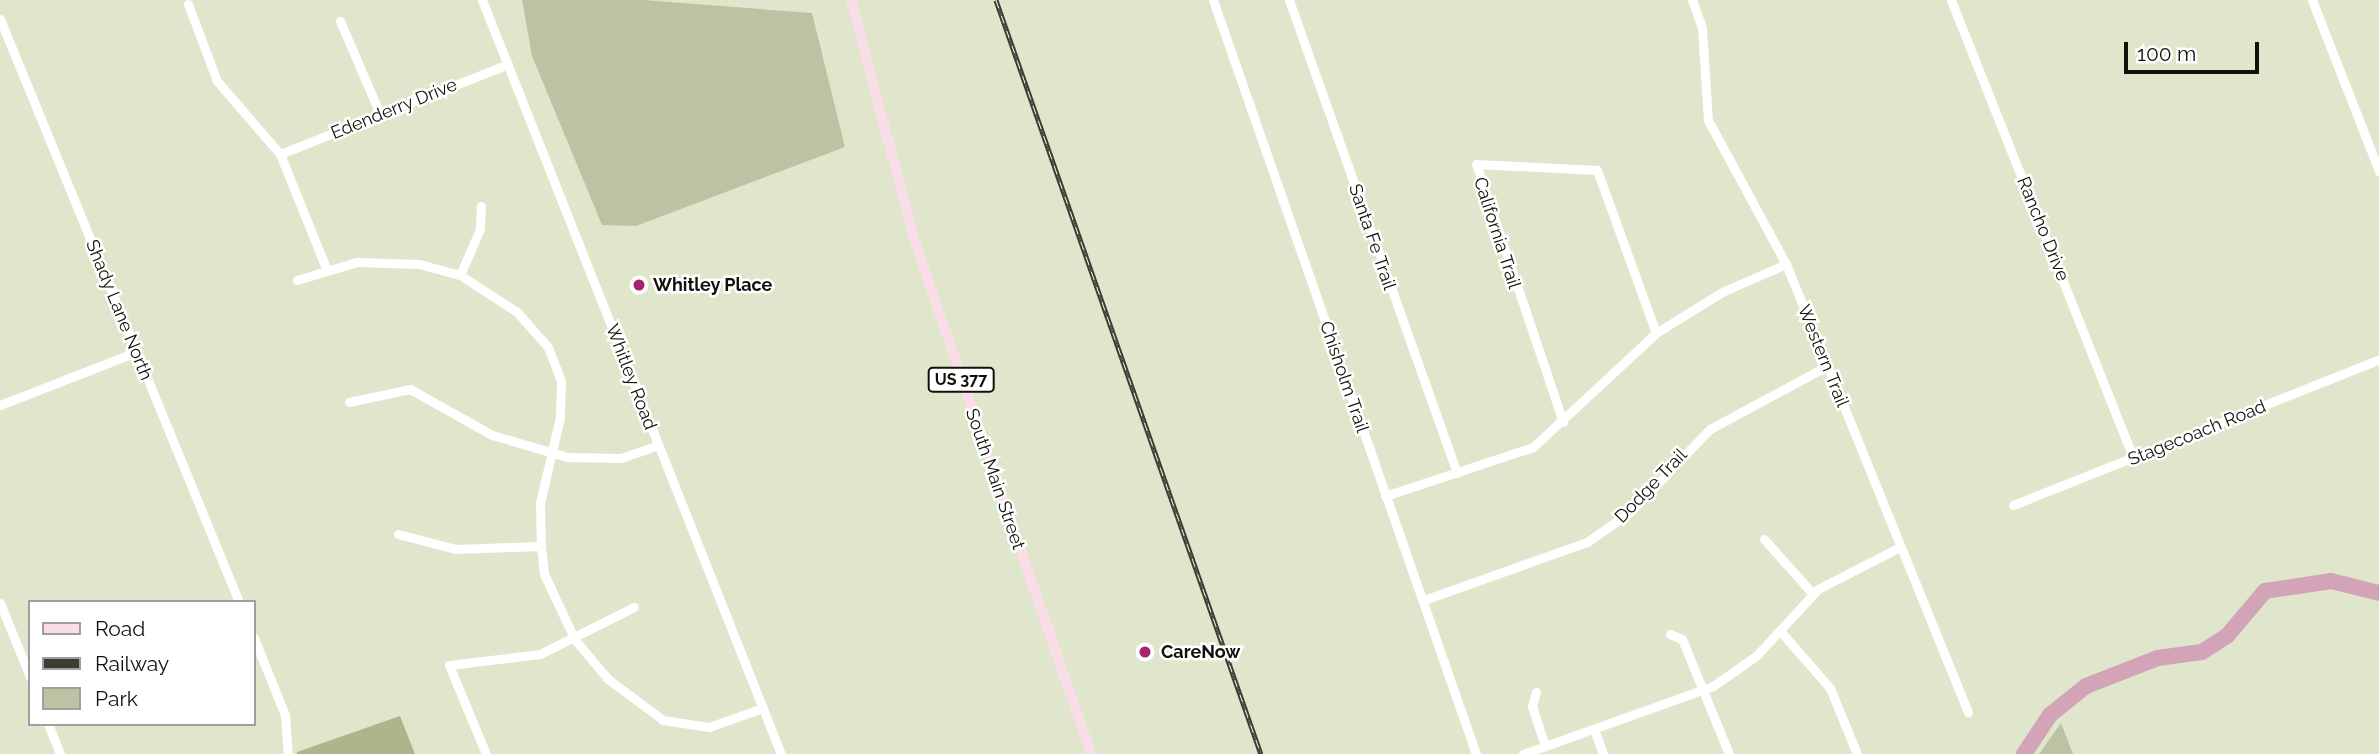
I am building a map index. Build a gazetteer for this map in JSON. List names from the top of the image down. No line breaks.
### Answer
{"streets":{"main road":["US 377","South Main Street"],"street":["Edenderry Drive","Rancho Drive","California Trail","Santa Fe Trail","Shady Lane North","Western Trail","Whitley Road","Chisholm Trail","Stagecoach Road","Dodge Trail"]},"crossings":[["Edenderry Drive","Whitley Road"],["Rancho Drive","Stagecoach Road"],["Western Trail","Dodge Trail"],["Chisholm Trail","Dodge Trail"]],"places":["Whitley Place","CareNow"],"legend":["Road","Railway","Park"],"scale_bar":"100 m"}
